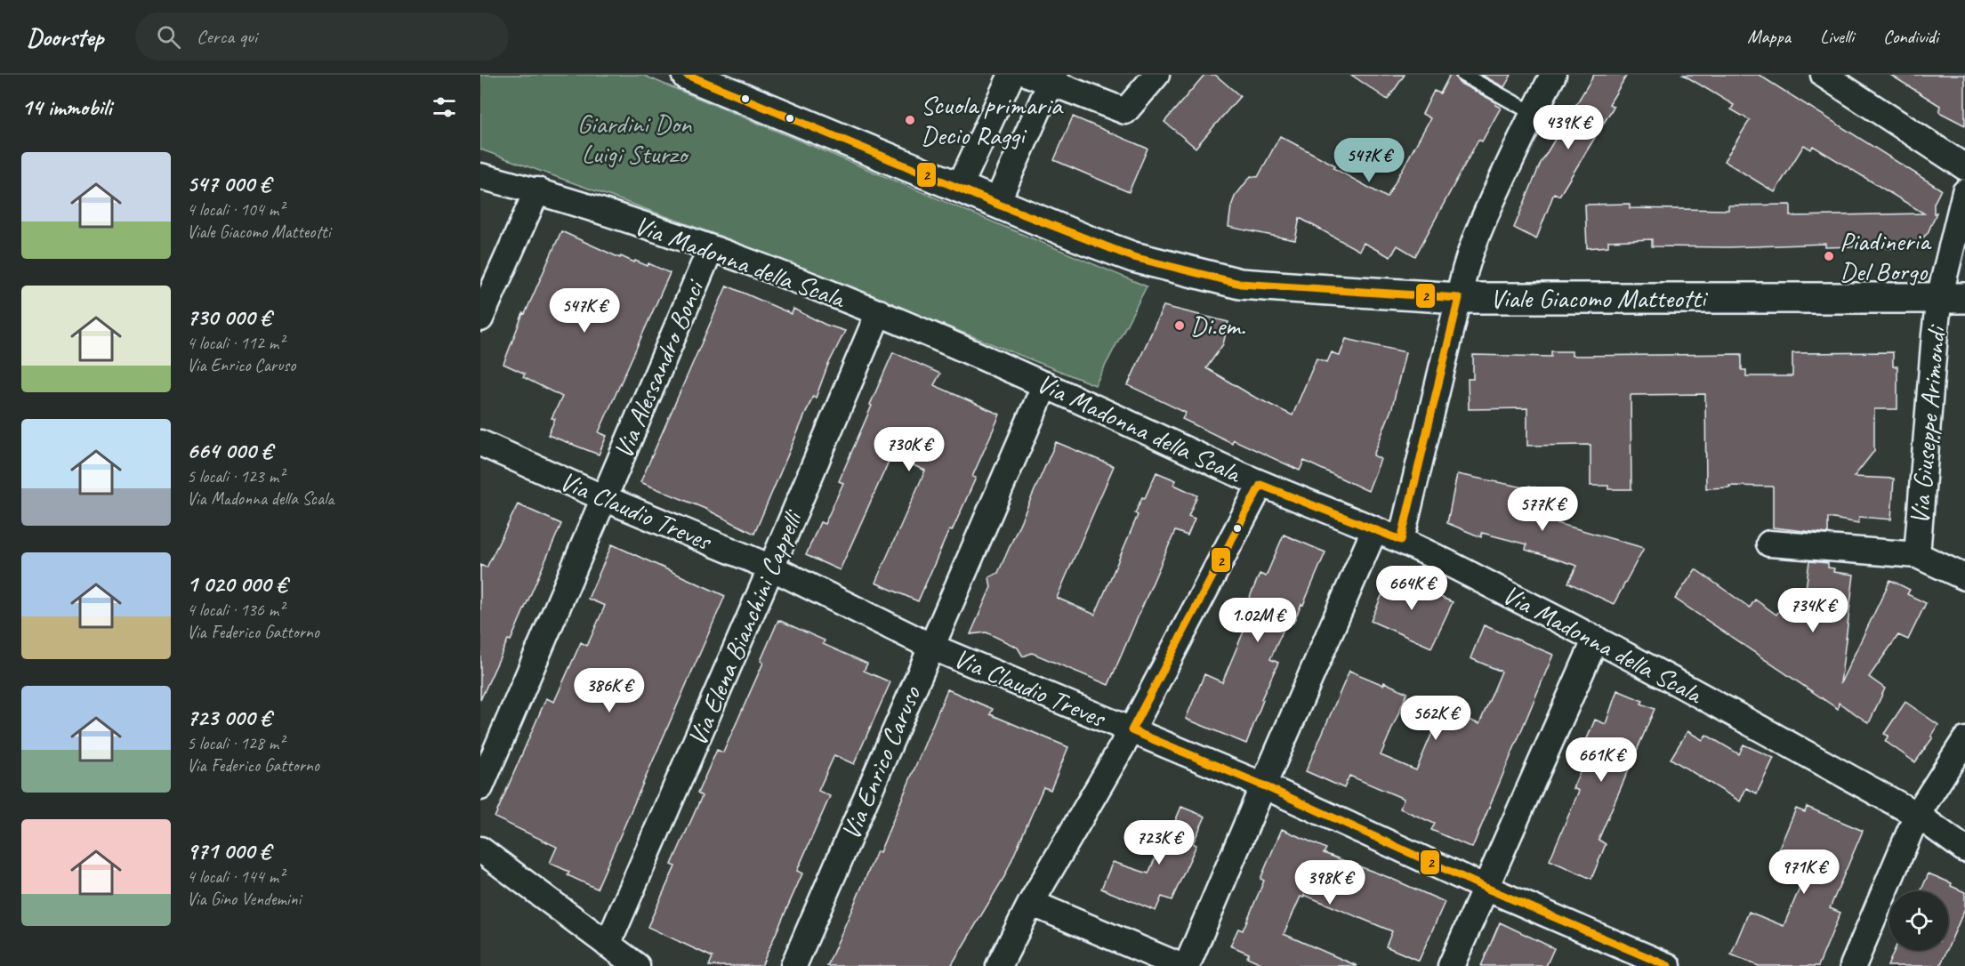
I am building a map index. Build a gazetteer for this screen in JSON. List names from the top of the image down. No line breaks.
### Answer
{"streets":{"main road":["Viale Giacomo Matteotti"],"street":["Via Madonna della Scala","Via Alessandro Bonci","Via Giuseppe Arimondi","Via Claudio Treves","Via Elena Bianchini Cappelli","Via Enrico Caruso"]},"crossings":[["Via Madonna della Scala","Via Alessandro Bonci"],["Via Madonna della Scala","Via Elena Bianchini Cappelli"],["Via Madonna della Scala","Via Enrico Caruso"],["Viale Giacomo Matteotti","Via Giuseppe Arimondi"],["Via Alessandro Bonci","Via Claudio Treves"],["Via Claudio Treves","Via Elena Bianchini Cappelli"],["Via Claudio Treves","Via Enrico Caruso"]],"parks":["Giardini Don Luigi Sturzo"],"places":["Scuola primaria Decio Raggi","Piadineria Del Borgo","Di.em."],"lines":["transit line 2"],"page":{"header":"Doorstep","search":"Cerca qui","nav":["Mappa","Livelli","Condividi"],"heading":"14 immobili","price":["439K €","547K €","547K €","730K €","577K €","664K €","734K €","1.02M €","386K €","562K €","661K €","723K €","971K €","398K €"],"list":[{"name":"547 000 €","note":"4 locali · 104 m² · Viale Giacomo Matteotti"},{"name":"730 000 €","note":"4 locali · 112 m² · Via Enrico Caruso"},{"name":"664 000 €","note":"5 locali · 123 m² · Via Madonna della Scala"},{"name":"1 020 000 €","note":"4 locali · 136 m² · Via Federico Gattorno"},{"name":"723 000 €","note":"5 locali · 128 m² · Via Federico Gattorno"},{"name":"971 000 €","note":"4 locali · 144 m² · Via Gino Vendemini"}]}}
